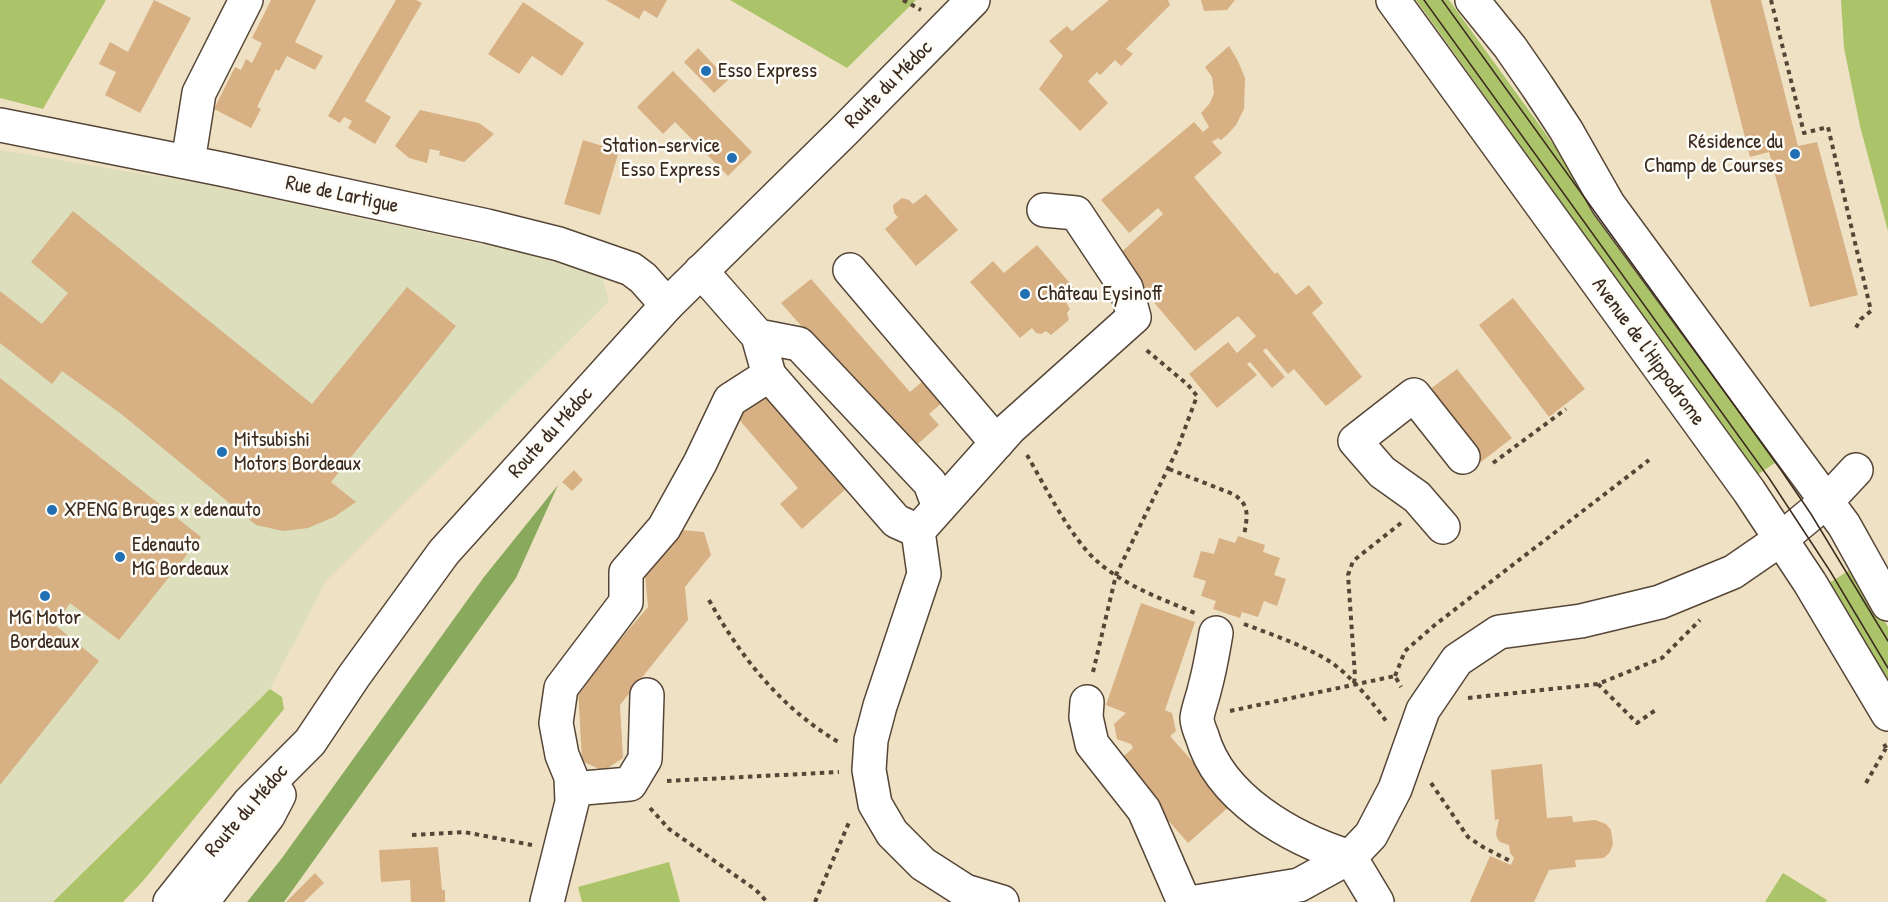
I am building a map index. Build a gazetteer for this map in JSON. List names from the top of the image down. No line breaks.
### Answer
{"streets":{"street":["Route du Médoc","Rue de Lartigue","Avenue de l'Hippodrome"]},"crossings":[["Route du Médoc","Rue de Lartigue"]],"places":["Esso Express","Résidence du Champ de Courses","Station-service Esso Express","Château Eysinoff","Mitsubishi Motors Bordeaux","XPENG Bruges x edenauto","Edenauto MG Bordeaux","MG Motor Bordeaux"]}
